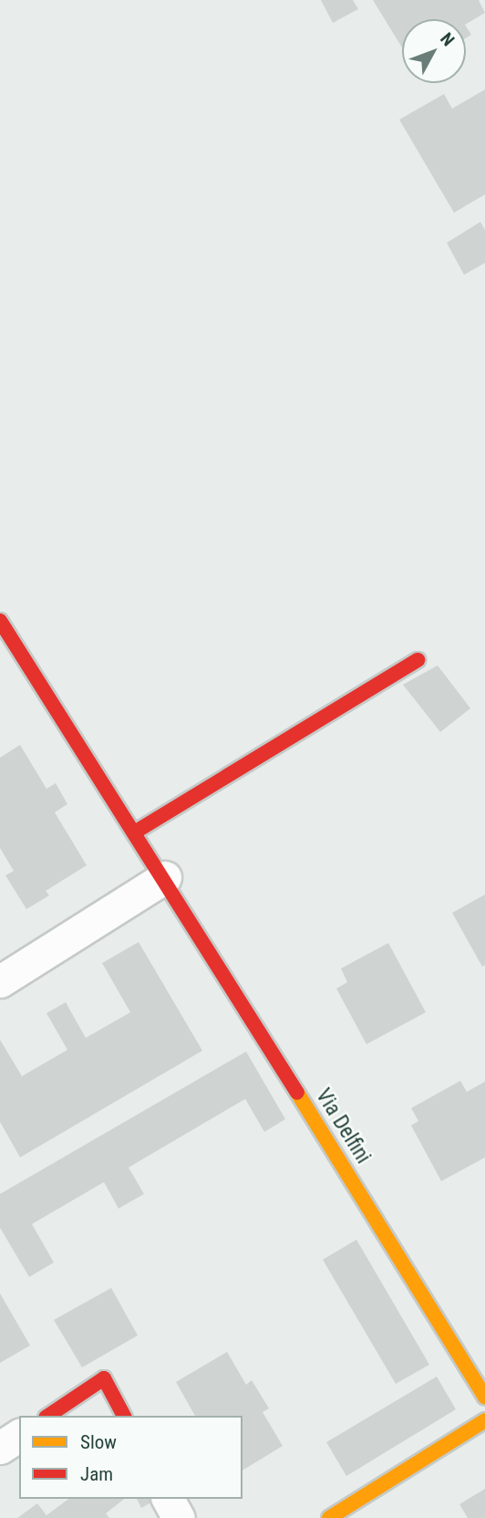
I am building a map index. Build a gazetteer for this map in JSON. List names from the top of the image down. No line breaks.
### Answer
{"streets":{"street":["Via Delfini"]},"legend":["Slow","Jam"],"north":"top right"}
